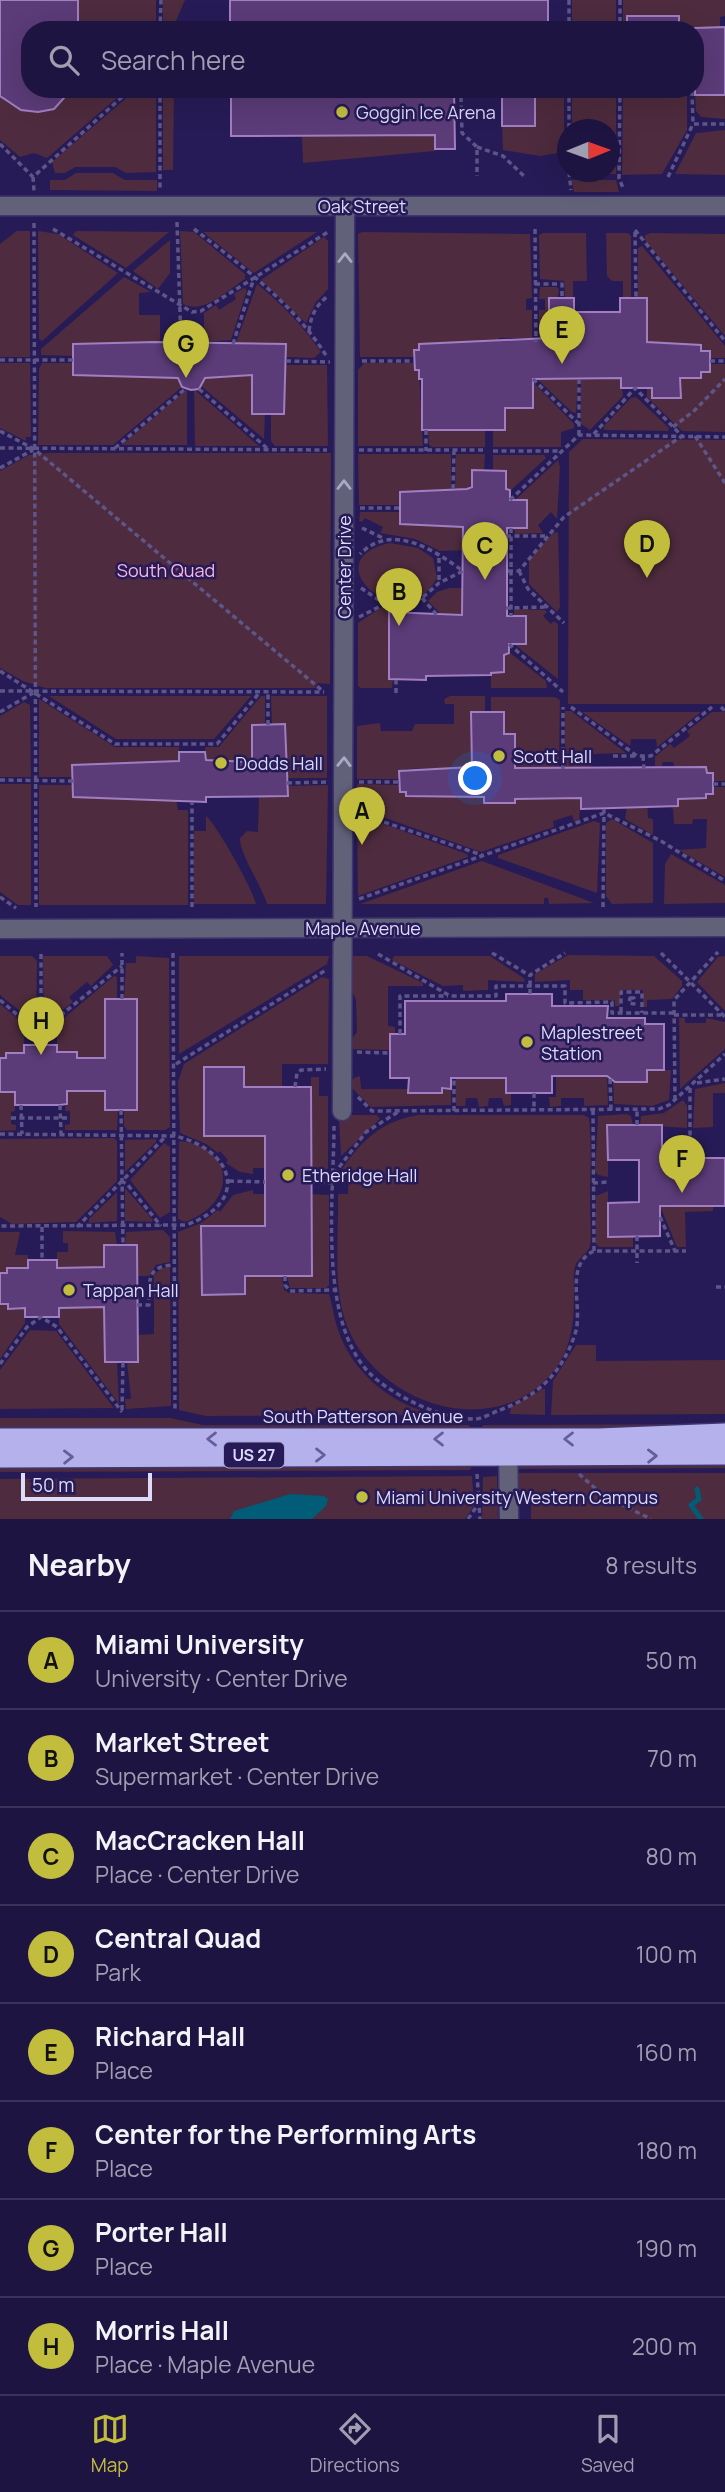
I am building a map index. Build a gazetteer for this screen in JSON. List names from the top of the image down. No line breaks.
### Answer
{"streets":{"highway":["South Patterson Avenue","US 27"],"street":["Oak Street","Center Drive","Maple Avenue"]},"crossings":[["Oak Street","Center Drive"],["Center Drive","Maple Avenue"]],"one_way":["Center Drive"],"parks":["South Quad"],"places":["Goggin Ice Arena","Scott Hall","Dodds Hall","Maplestreet Station","Etheridge Hall","Tappan Hall","Miami University Western Campus"],"scale_bar":"50 m","north":"right","page":{"search":"Search here","pins":["E","G","D","C","B","A","H","F"],"scale":"50 m","heading":["Nearby","8 results"],"list":[{"mark":"A","name":"Miami University","note":"University · Center Drive","value":"50 m"},{"mark":"B","name":"Market Street","note":"Supermarket · Center Drive","value":"70 m"},{"mark":"C","name":"MacCracken Hall","note":"Place · Center Drive","value":"80 m"},{"mark":"D","name":"Central Quad","note":"Park","value":"100 m"},{"mark":"E","name":"Richard Hall","note":"Place","value":"160 m"},{"mark":"F","name":"Center for the Performing Arts","note":"Place","value":"180 m"},{"mark":"G","name":"Porter Hall","note":"Place","value":"190 m"},{"mark":"H","name":"Morris Hall","note":"Place · Maple Avenue","value":"200 m"}],"nav":["Map","Directions","Saved"]}}
